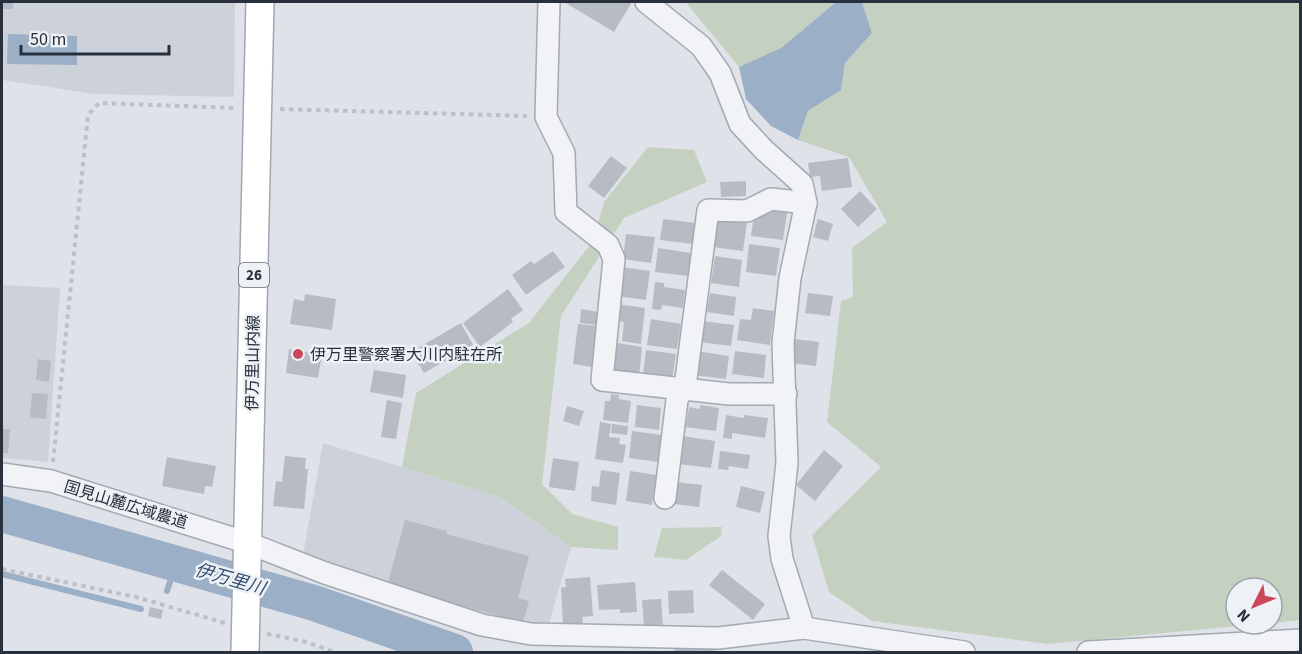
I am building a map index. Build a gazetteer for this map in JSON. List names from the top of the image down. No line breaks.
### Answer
{"streets":{"main road":["26","伊万里山内線"],"street":["国見山麓広域農道"]},"crossings":[["伊万里山内線","国見山麓広域農道"]],"water":["伊万里川"],"places":["伊万里警察署大川内駐在所"],"scale_bar":"50 m","north":"bottom left"}
